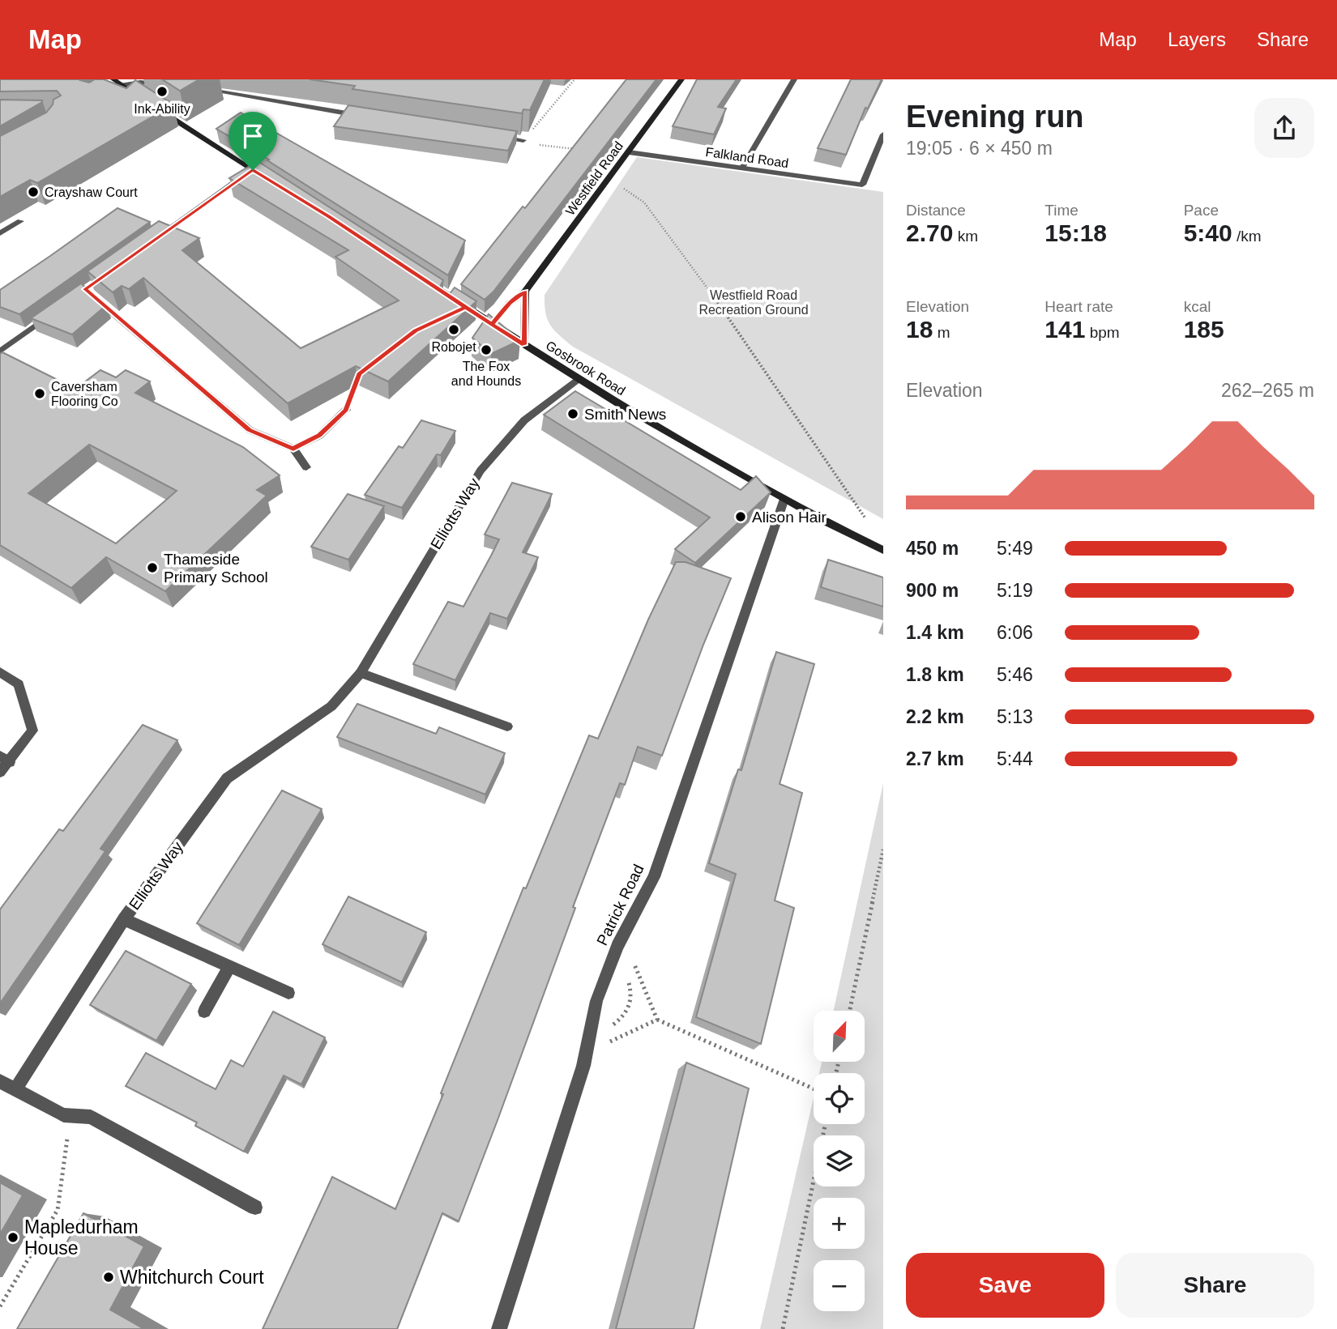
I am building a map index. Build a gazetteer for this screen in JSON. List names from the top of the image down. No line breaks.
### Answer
{"streets":{"street":["Falkland Road","Westfield Road","Gosbrook Road","Elliotts Way","Patrick Road"]},"crossings":[["Falkland Road","Westfield Road"],["Westfield Road","Gosbrook Road"],["Gosbrook Road","Elliotts Way"],["Gosbrook Road","Patrick Road"]],"parks":["Westfield Road Recreation Ground"],"places":["Ink-Ability","Crayshaw Court","Robojet","The Fox and Hounds","Caversham Flooring Co","Smith News","Alison Hair","Thameside Primary School","Mapledurham House","Whitchurch Court"],"north":"top right","page":{"header":"Map","nav":["Map","Layers","Share"],"heading":["Evening run","19:05 · 6 × 450 m"],"stats":[["Distance","2.70 km"],["Time","15:18"],["Pace","5:40 /km"],["Elevation","18 m"],["Heart rate","141 bpm"],["kcal","185"]],"chart":["Elevation","262–265 m"],"list":[{"name":"450 m","note":"5:49"},{"name":"900 m","note":"5:19"},{"name":"1.4 km","note":"6:06"},{"name":"1.8 km","note":"5:46"},{"name":"2.2 km","note":"5:13"},{"name":"2.7 km","note":"5:44"}],"map_buttons":["+","−"],"buttons":["Save","Share"]}}
